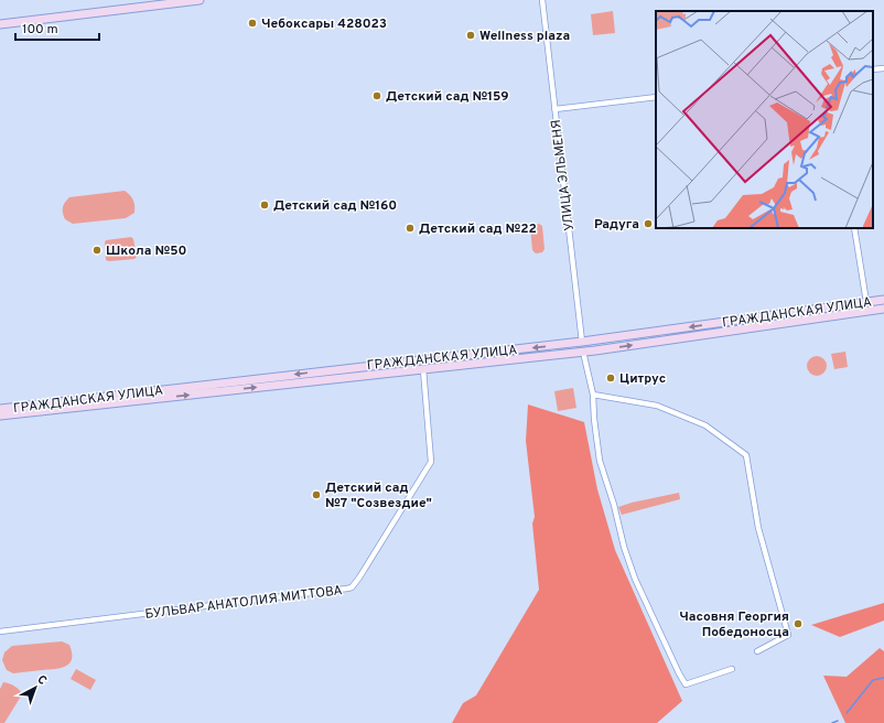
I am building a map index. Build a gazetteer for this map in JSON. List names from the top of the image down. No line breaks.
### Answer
{"streets":{"main road":["УЛИЦА ЭЛЬМЕНЯ","ГРАЖДАНСКАЯ УЛИЦА"],"street":["БУЛЬВАР АНАТОЛИЯ МИТТОВА"]},"crossings":[["УЛИЦА ЭЛЬМЕНЯ","ГРАЖДАНСКАЯ УЛИЦА"],["ГРАЖДАНСКАЯ УЛИЦА","БУЛЬВАР АНАТОЛИЯ МИТТОВА"]],"places":["Чебоксары 428023","Wellness plaza","Детский сад №159","Детский сад №160","Радуга","Детский сад №22","Школа №50","Цитрус","Детский сад №7 \"Созвездие\"","Часовня Георгия Победоносца"],"scale_bar":"100 m","north":"top right"}
